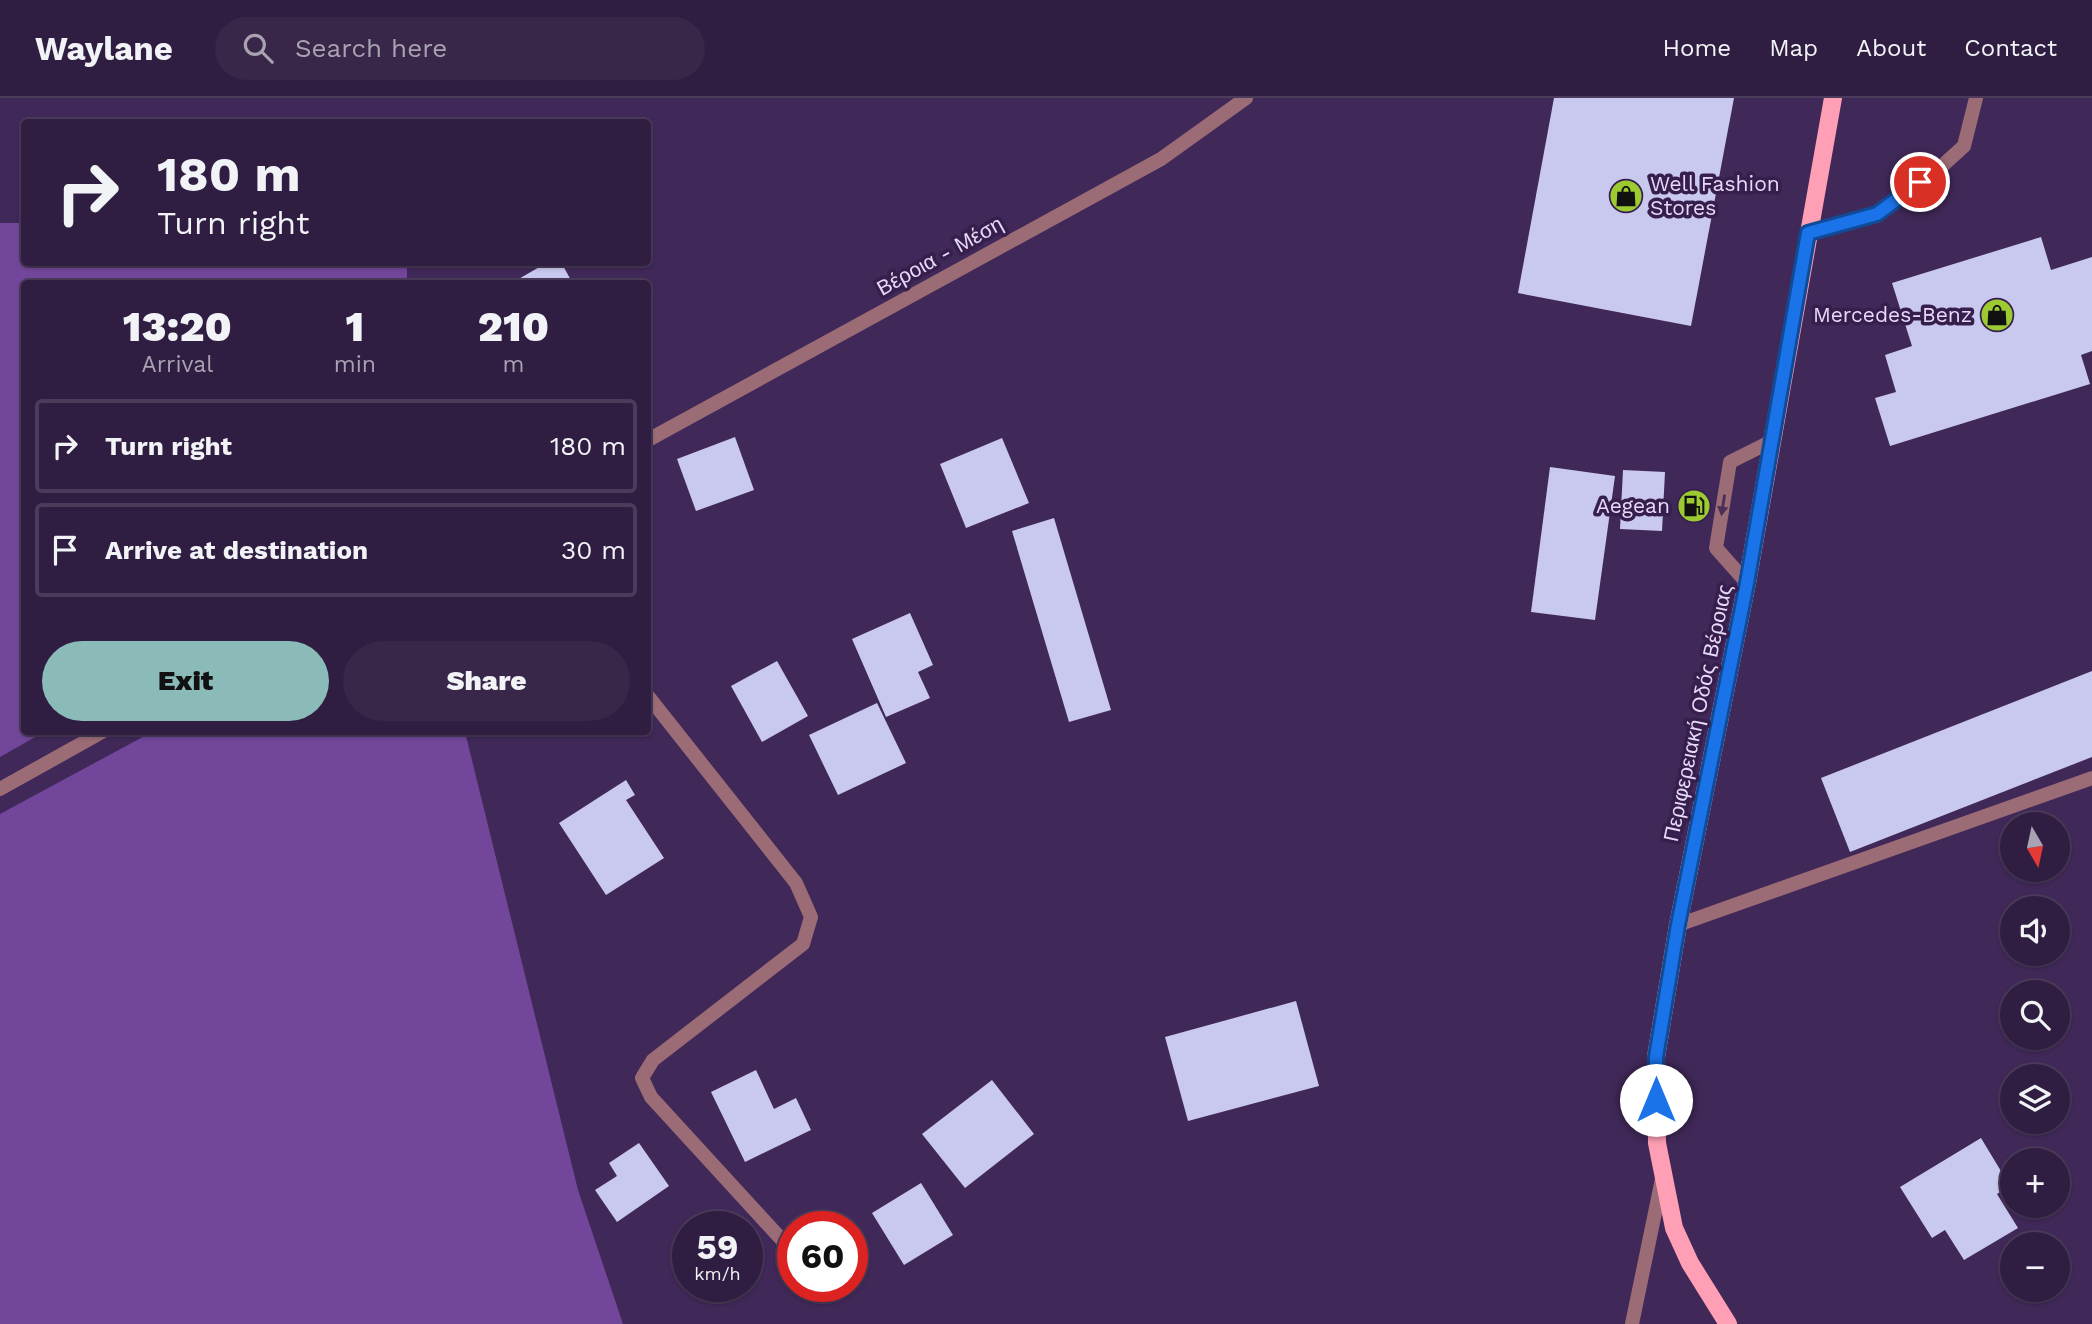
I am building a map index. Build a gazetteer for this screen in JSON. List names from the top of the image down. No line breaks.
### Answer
{"streets":{"main road":["Περιφερειακή Οδός Βέροιας"],"street":["Βέροια - Μέση"]},"places":{"shop":["Well Fashion Stores","Mercedes-Benz"],"fuel station":["Aegean"]},"north":"bottom","page":{"header":"Waylane","search":"Search here","nav":["Home","Map","About","Contact"],"turn":["180 m","Turn right"],"eta":["13:20","Arrival","1","min","210","m"],"list":[{"name":"Turn right","value":"180 m"},{"name":"Arrive at destination","value":"30 m"}],"buttons":["Exit","Share"],"map_buttons":["+","−"],"speed":"59 km/h","limit":"60"}}
